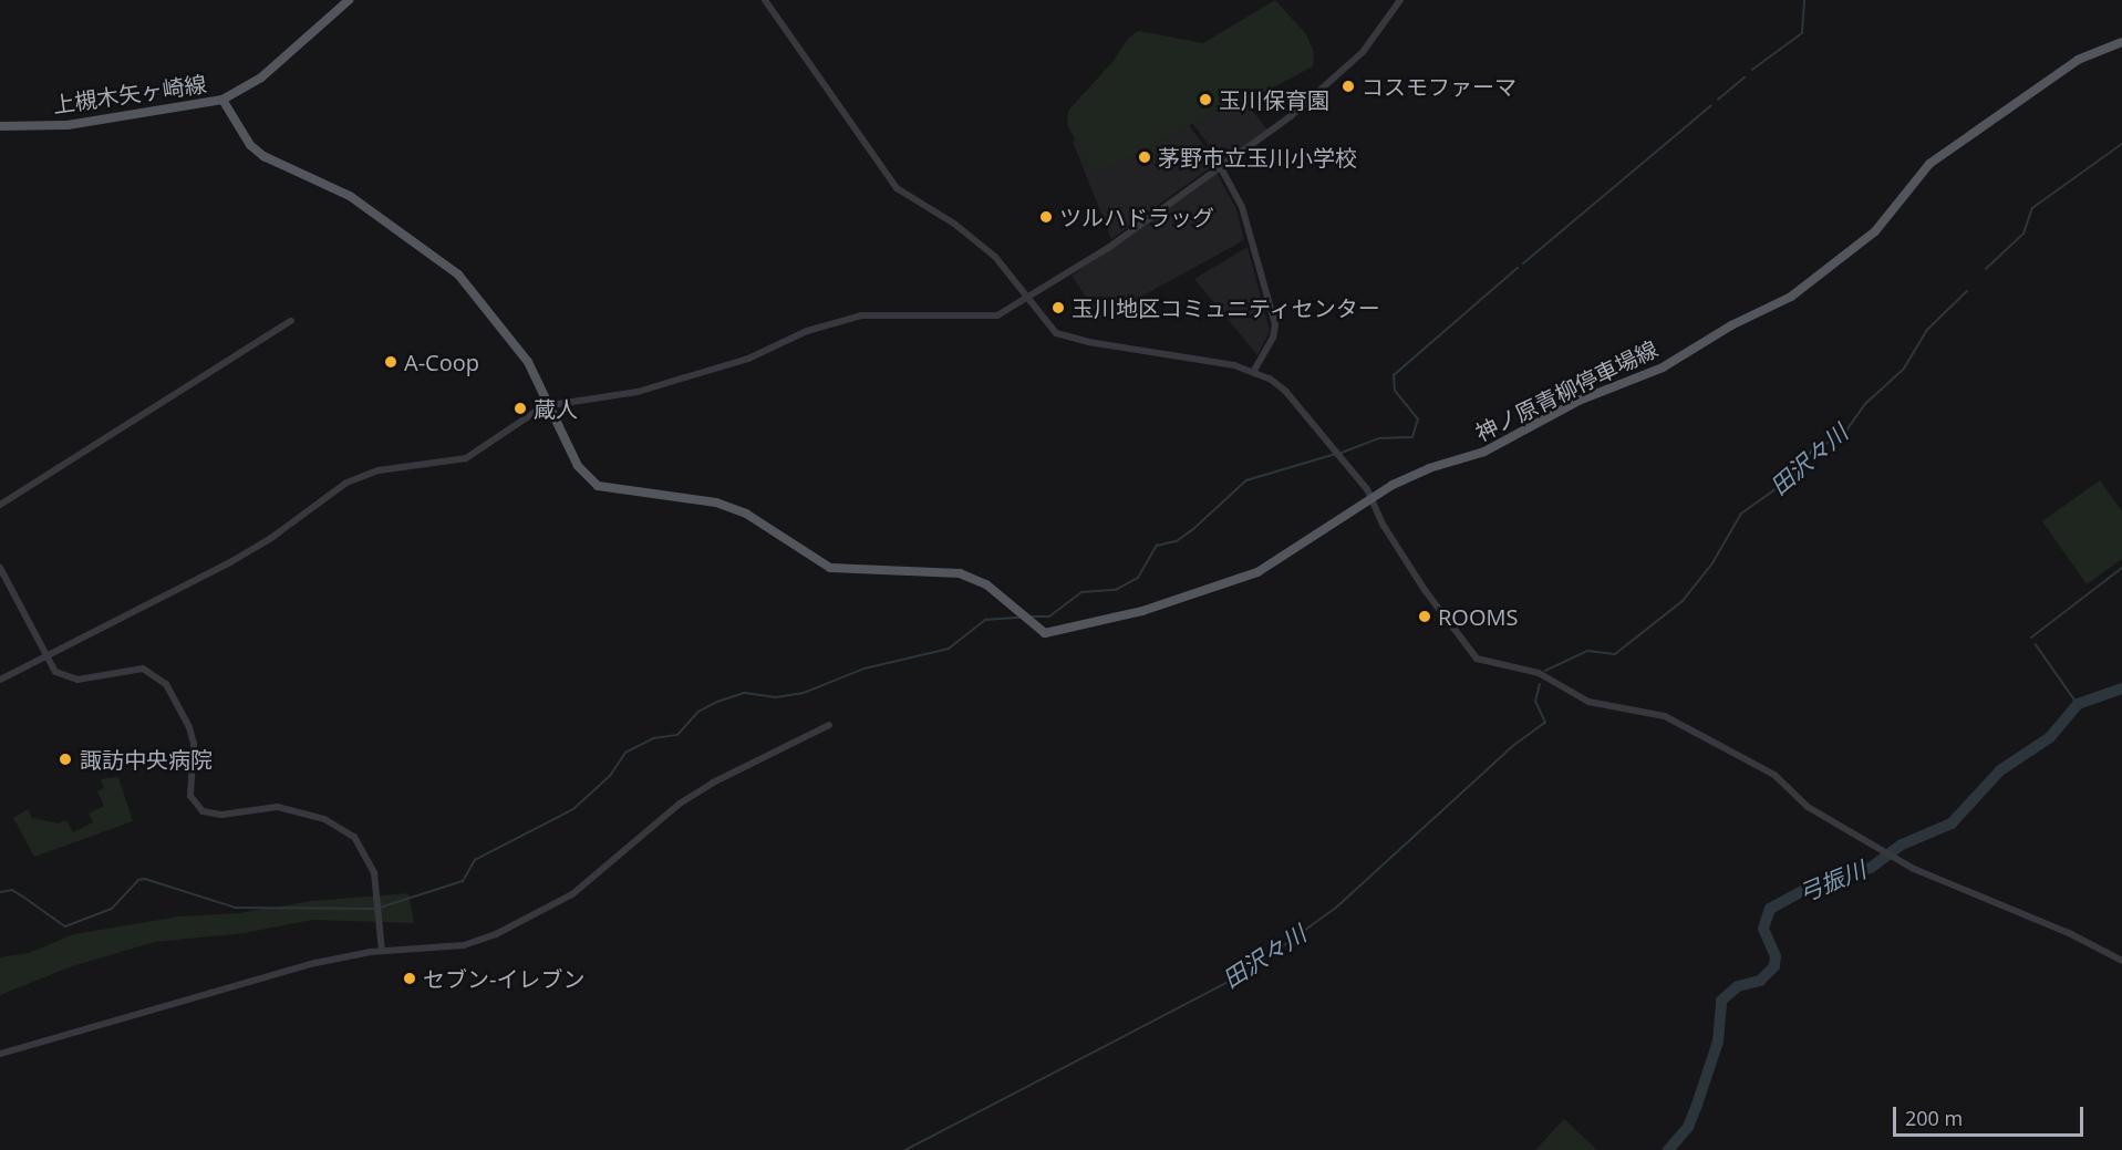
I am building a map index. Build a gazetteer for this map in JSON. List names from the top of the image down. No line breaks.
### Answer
{"streets":{"main road":["上槻木矢ヶ崎線","神ノ原青柳停車場線"]},"crossings":[["上槻木矢ヶ崎線","神ノ原青柳停車場線"]],"water":["田沢々川","弓振川"],"places":["コスモファーマ","玉川保育園","茅野市立玉川小学校","ツルハドラッグ","玉川地区コミュニティセンター","A-Coop","蔵人","ROOMS","諏訪中央病院","セブン-イレブン"],"scale_bar":"200 m"}
